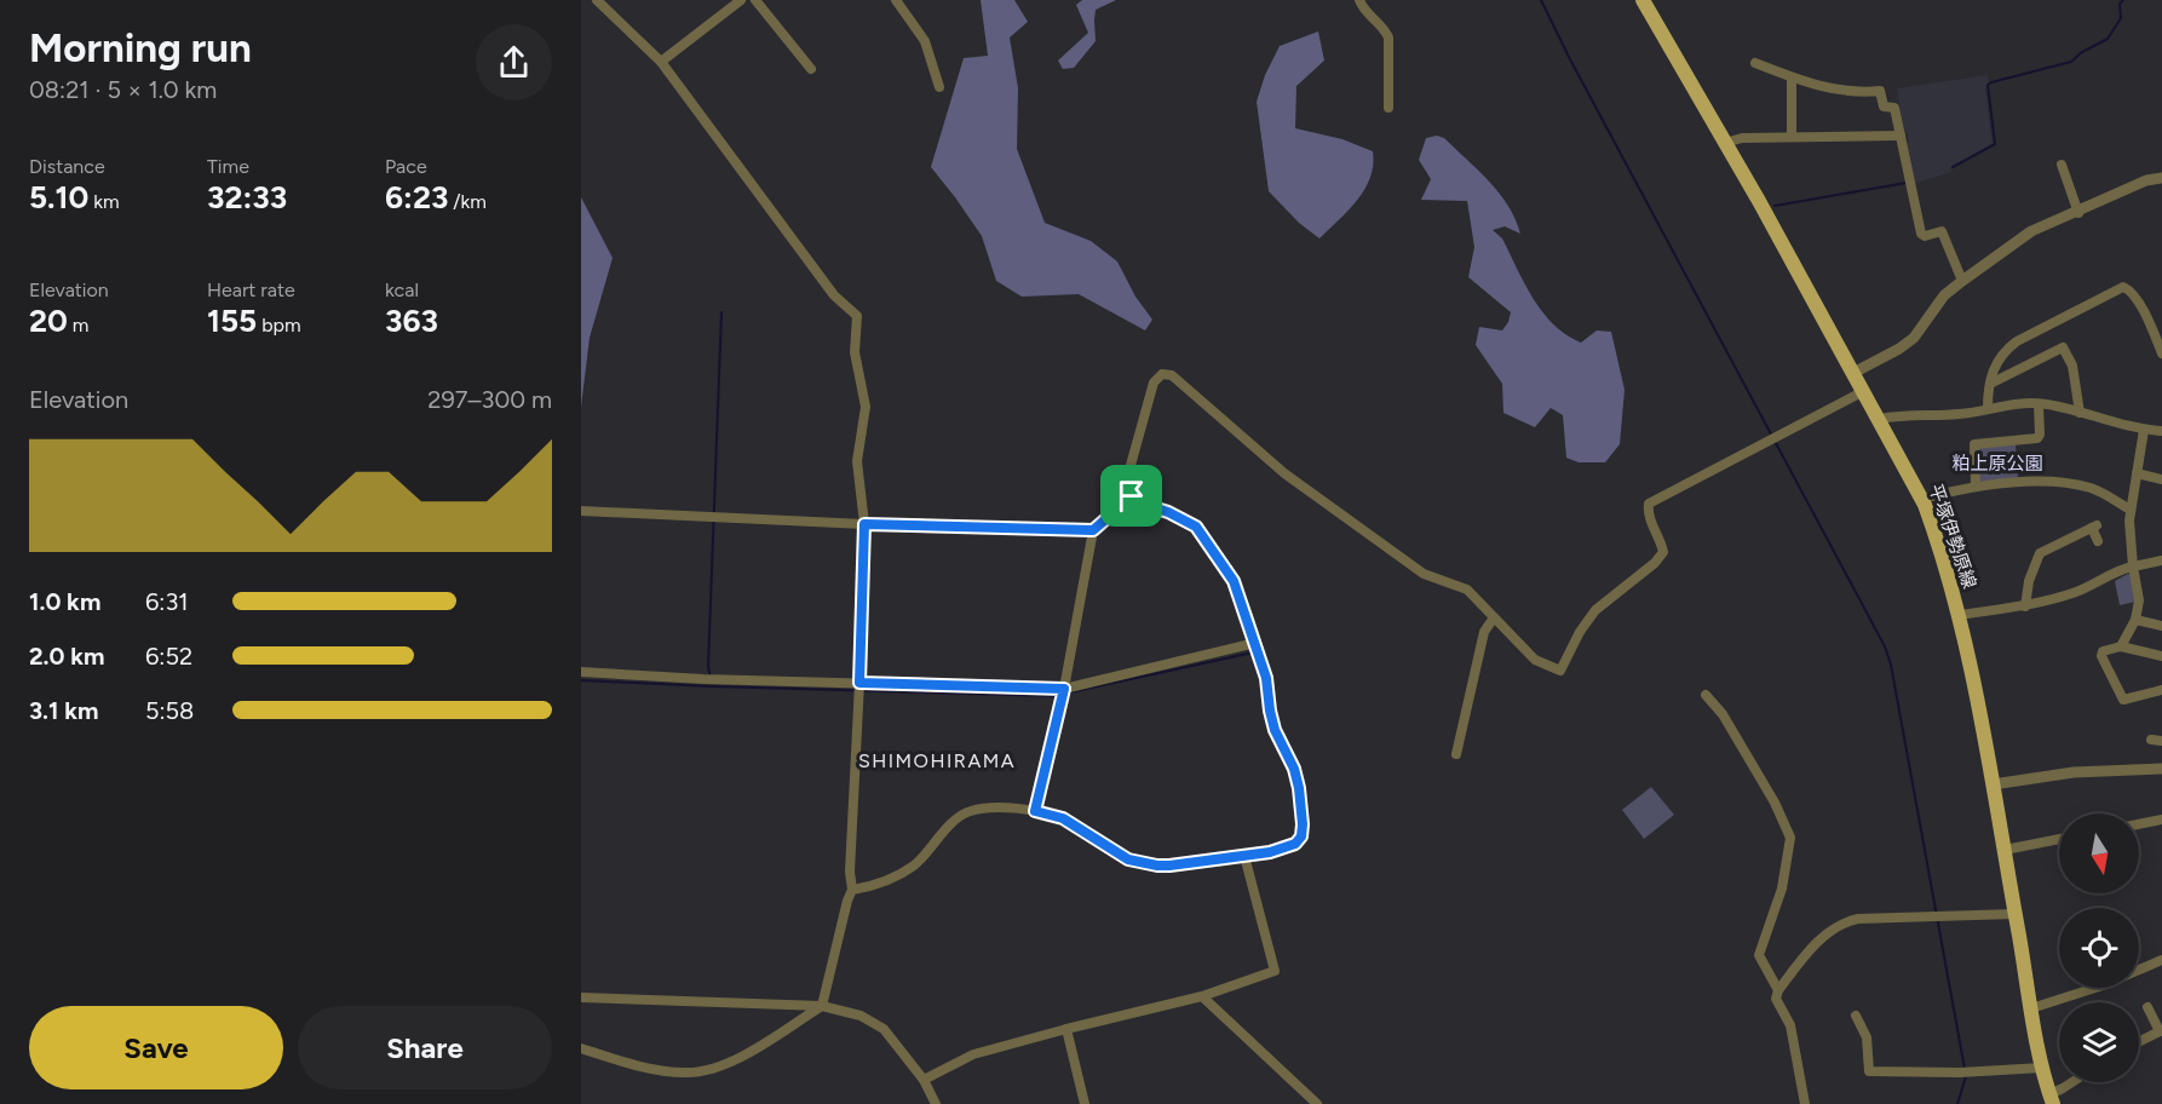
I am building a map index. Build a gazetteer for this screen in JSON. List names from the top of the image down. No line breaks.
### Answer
{"streets":{"main road":["平塚伊勢原線"]},"districts":["SHIMOHIRAMA"],"parks":["粕上原公園"],"north":"bottom","page":{"heading":["Morning run","08:21 · 5 × 1.0 km"],"stats":[["Distance","5.10 km"],["Time","32:33"],["Pace","6:23 /km"],["Elevation","20 m"],["Heart rate","155 bpm"],["kcal","363"]],"chart":["Elevation","297–300 m"],"list":[{"name":"1.0 km","note":"6:31"},{"name":"2.0 km","note":"6:52"},{"name":"3.1 km","note":"5:58"}],"buttons":["Save","Share"]}}
